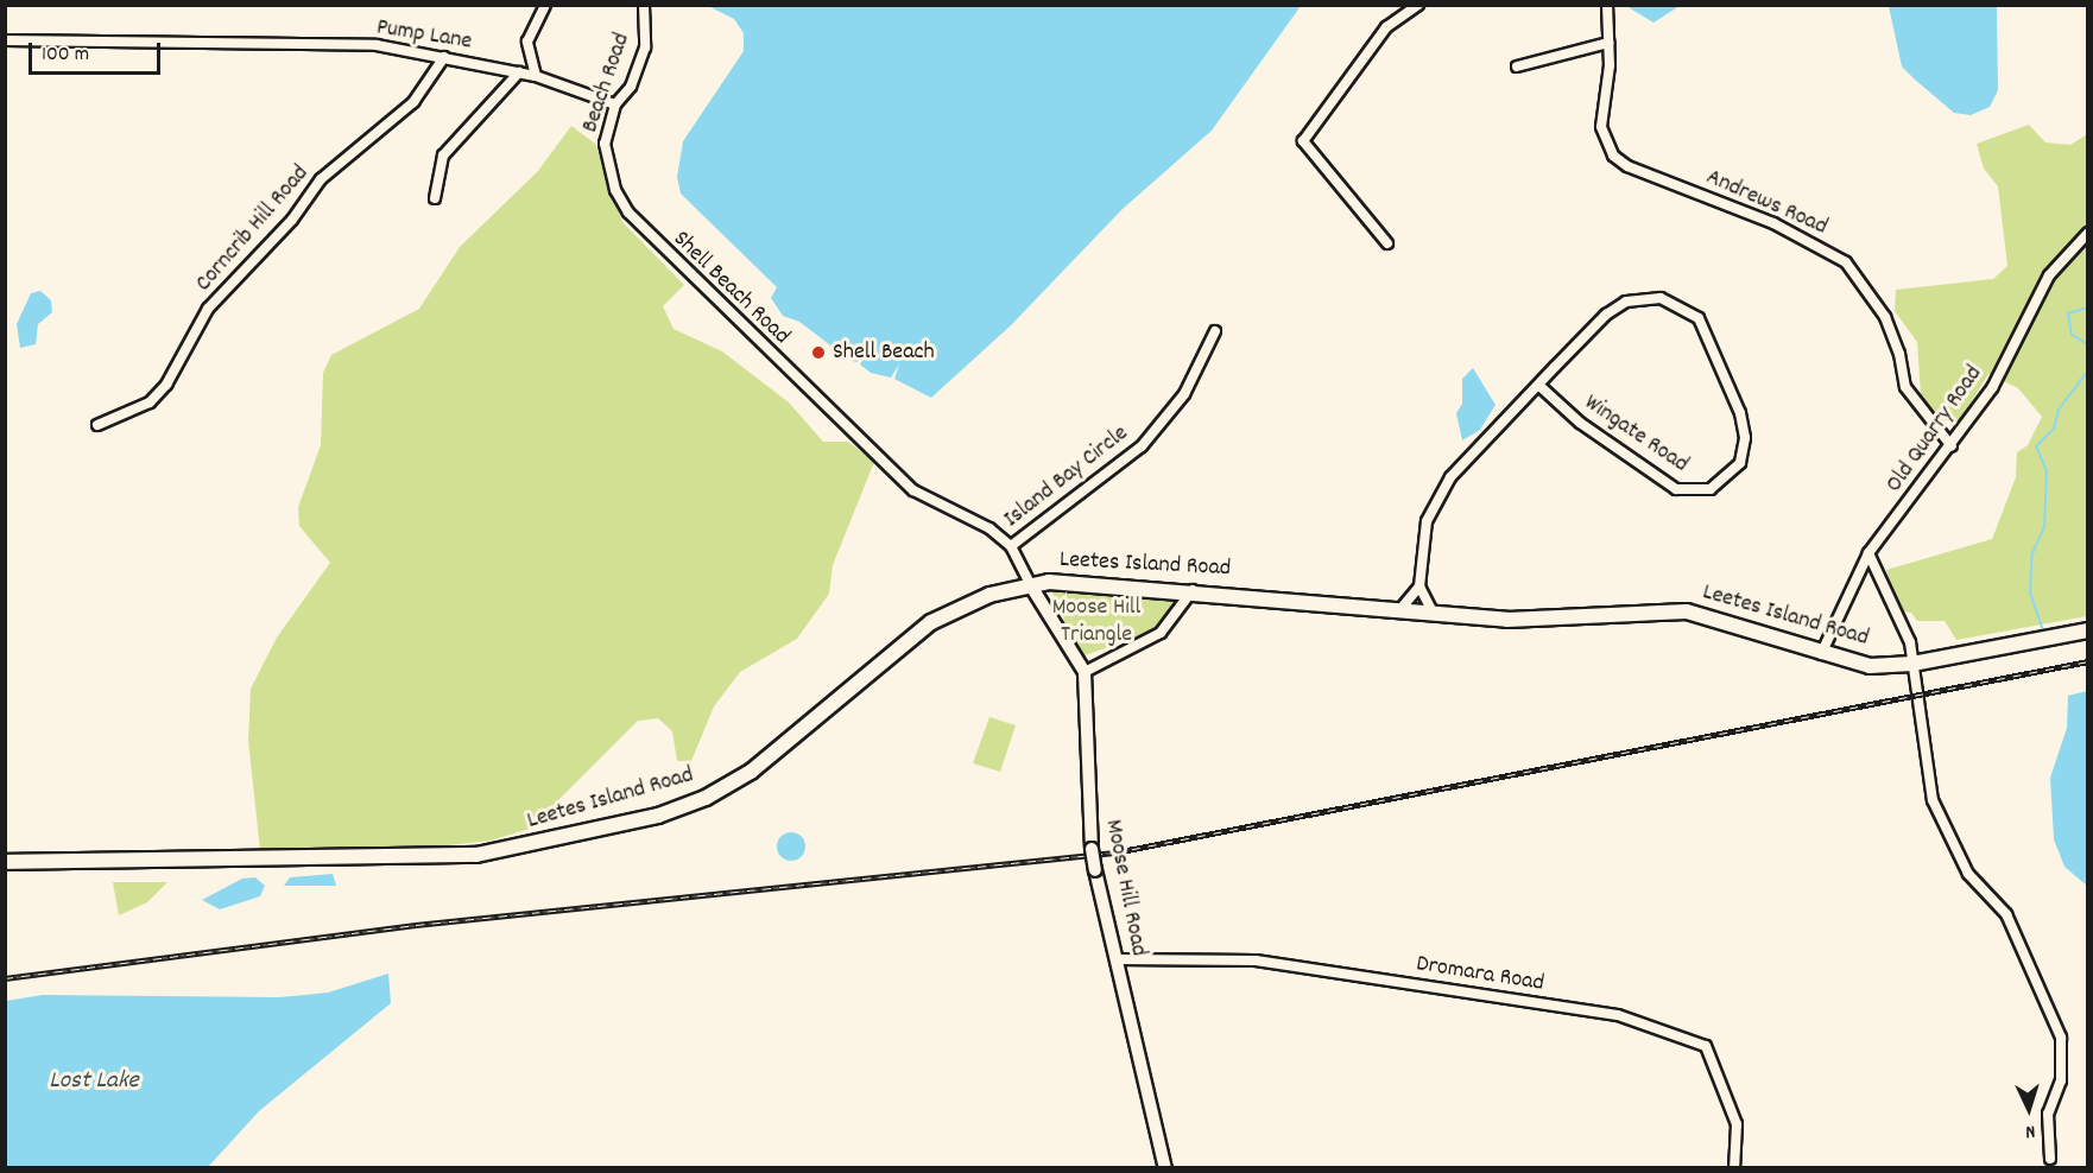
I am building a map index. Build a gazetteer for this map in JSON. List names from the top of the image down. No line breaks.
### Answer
{"streets":{"main road":["Leetes Island Road"],"street":["Pump Lane","Beach Road","Andrews Road","Corncrib Hill Road","Shell Beach Road","Old Quarry Road","Wingate Road","Island Bay Circle","Moose Hill Road","Dromara Road"]},"crossings":[["Pump Lane","Beach Road"],["Pump Lane","Corncrib Hill Road"],["Beach Road","Shell Beach Road"],["Andrews Road","Old Quarry Road"],["Shell Beach Road","Island Bay Circle"],["Shell Beach Road","Leetes Island Road"],["Shell Beach Road","Moose Hill Road"],["Old Quarry Road","Leetes Island Road"],["Leetes Island Road","Moose Hill Road"],["Moose Hill Road","Dromara Road"]],"water":["Lost Lake"],"parks":["Moose Hill Triangle"],"places":["Shell Beach"],"scale_bar":"100 m","north":"bottom"}
